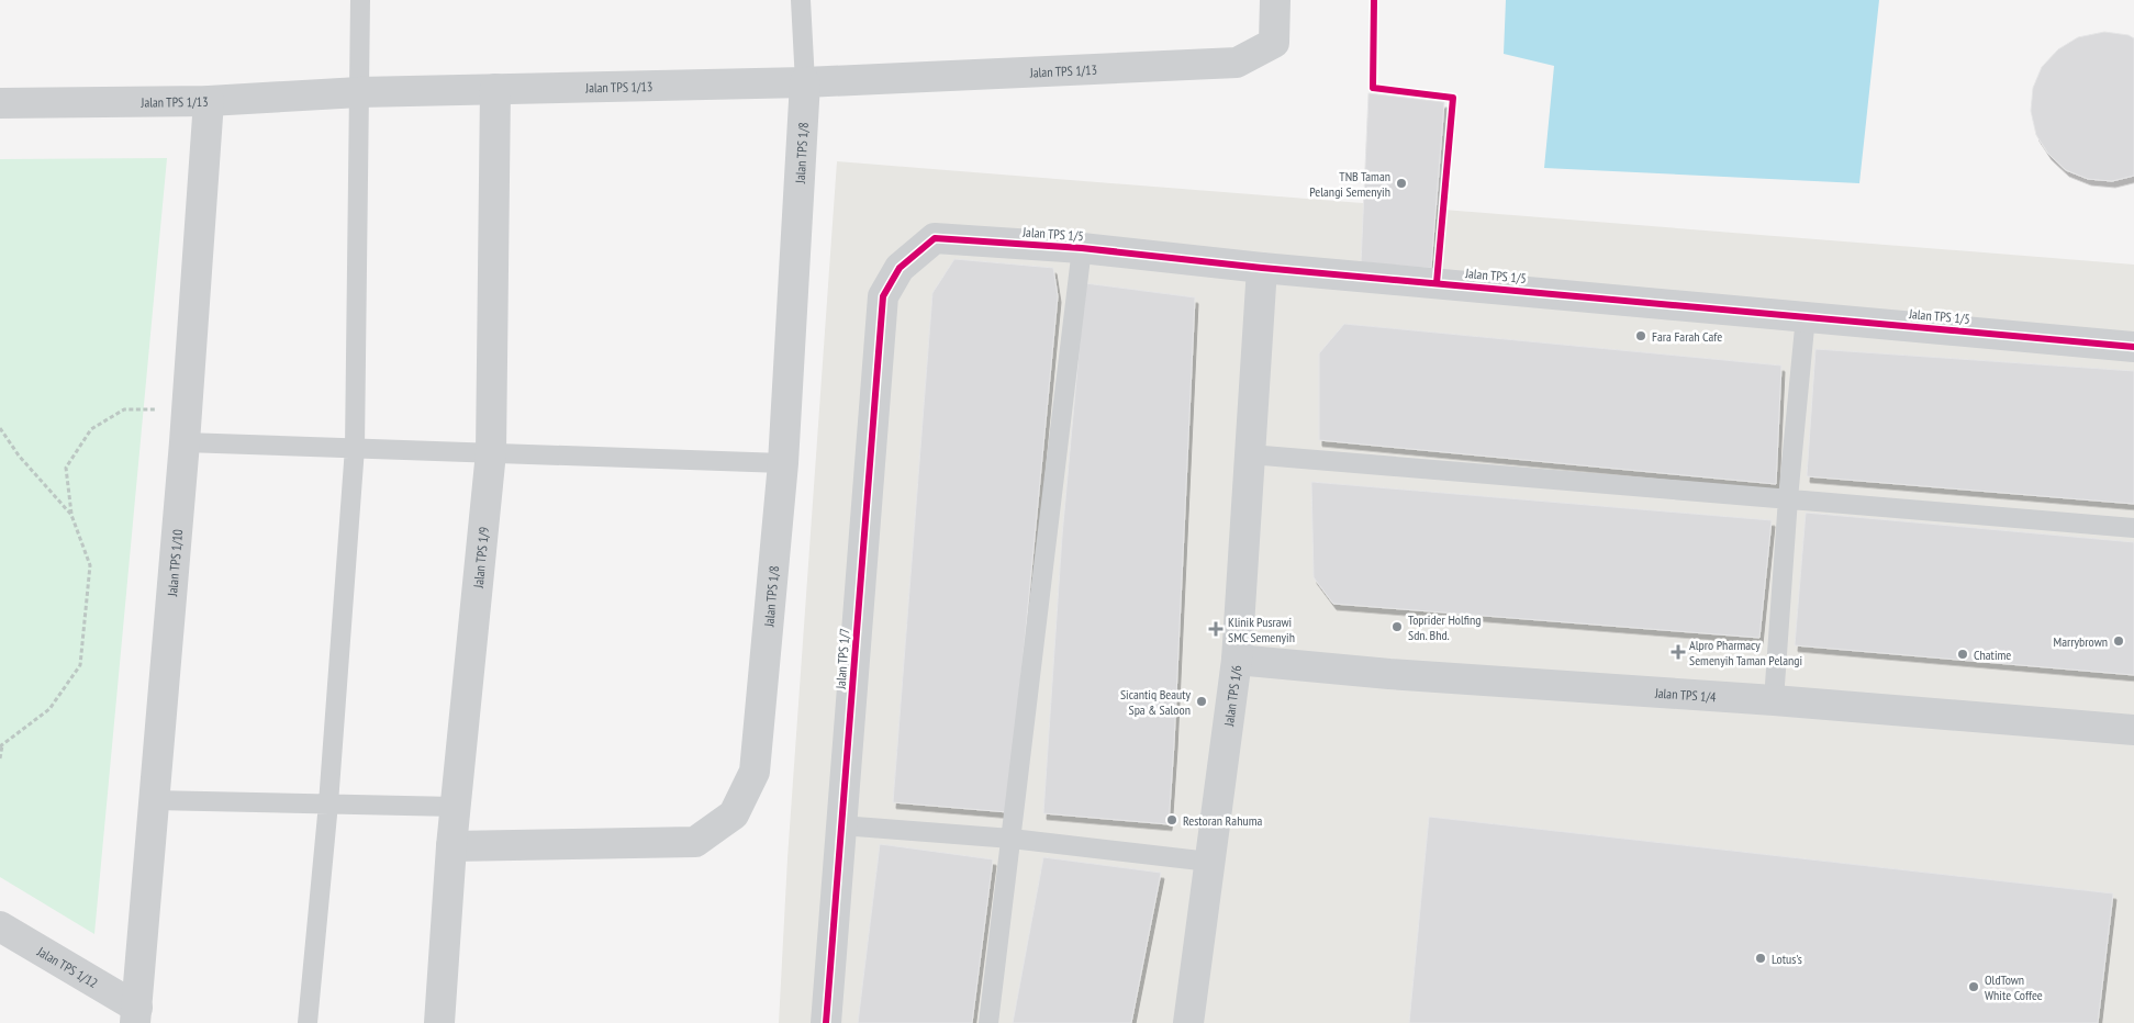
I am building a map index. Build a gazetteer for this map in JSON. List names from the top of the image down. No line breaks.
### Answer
{"streets":{"street":["Jalan TPS 1/13","Jalan TPS 1/8","Jalan TPS 1/5","Jalan TPS 1/9","Jalan TPS 1/10","Jalan TPS 1/7","Jalan TPS 1/4","Jalan TPS 1/6","Jalan TPS 1/12"]},"crossings":[["Jalan TPS 1/13","Jalan TPS 1/8"],["Jalan TPS 1/13","Jalan TPS 1/9"],["Jalan TPS 1/13","Jalan TPS 1/10"],["Jalan TPS 1/8","Jalan TPS 1/9"],["Jalan TPS 1/5","Jalan TPS 1/7"],["Jalan TPS 1/5","Jalan TPS 1/6"],["Jalan TPS 1/10","Jalan TPS 1/12"],["Jalan TPS 1/4","Jalan TPS 1/6"]],"places":{"other":["TNB Taman Pelangi Semenyih","Fara Farah Cafe","Toprider Holfing Sdn. Bhd.","Marrybrown","Chatime","Sicantiq Beauty Spa & Saloon","Restoran Rahuma","Lotus's","OldTown White Coffee"],"health":["Klinik Pusrawi SMC Semenyih","Alpro Pharmacy Semenyih Taman Pelangi"]}}
